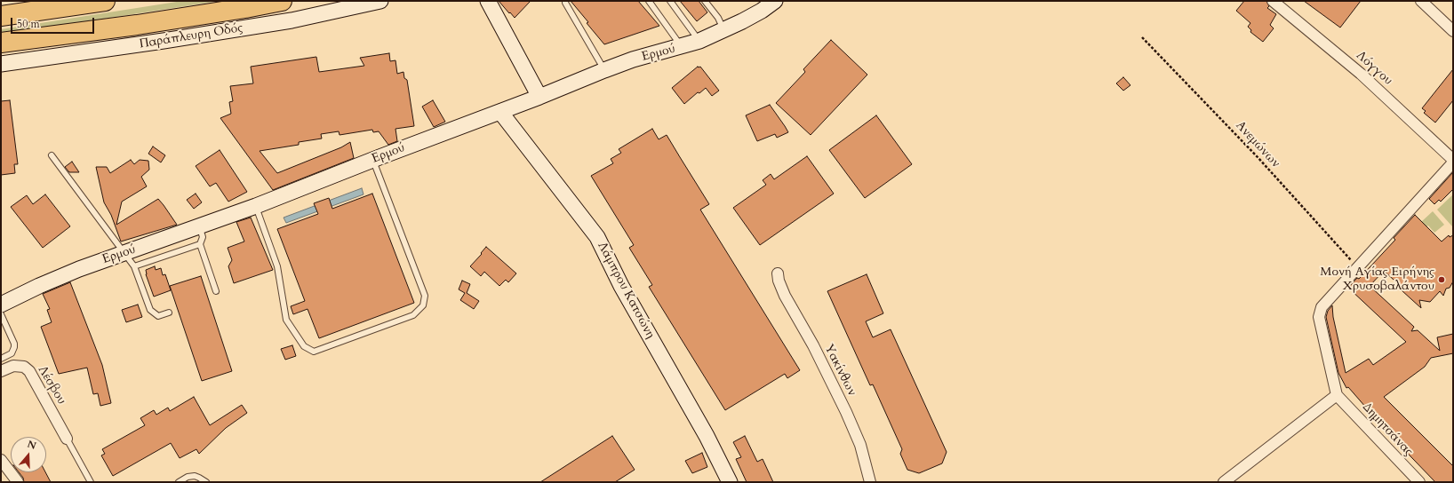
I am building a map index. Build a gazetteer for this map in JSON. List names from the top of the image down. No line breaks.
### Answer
{"streets":{"street":["Παράπλευρη Οδός","Ερμού","Λόγγου","Λάμπρου Κατσώνη","Υακίνθων","Λέσβου","Δημητσάνας"],"path":["Ανεμώνων"]},"crossings":[["Ερμού","Λάμπρου Κατσώνη"]],"places":["Μονή Αγίας Ειρήνης Χρυσοβαλάντου"],"scale_bar":"50 m","north":"top"}
